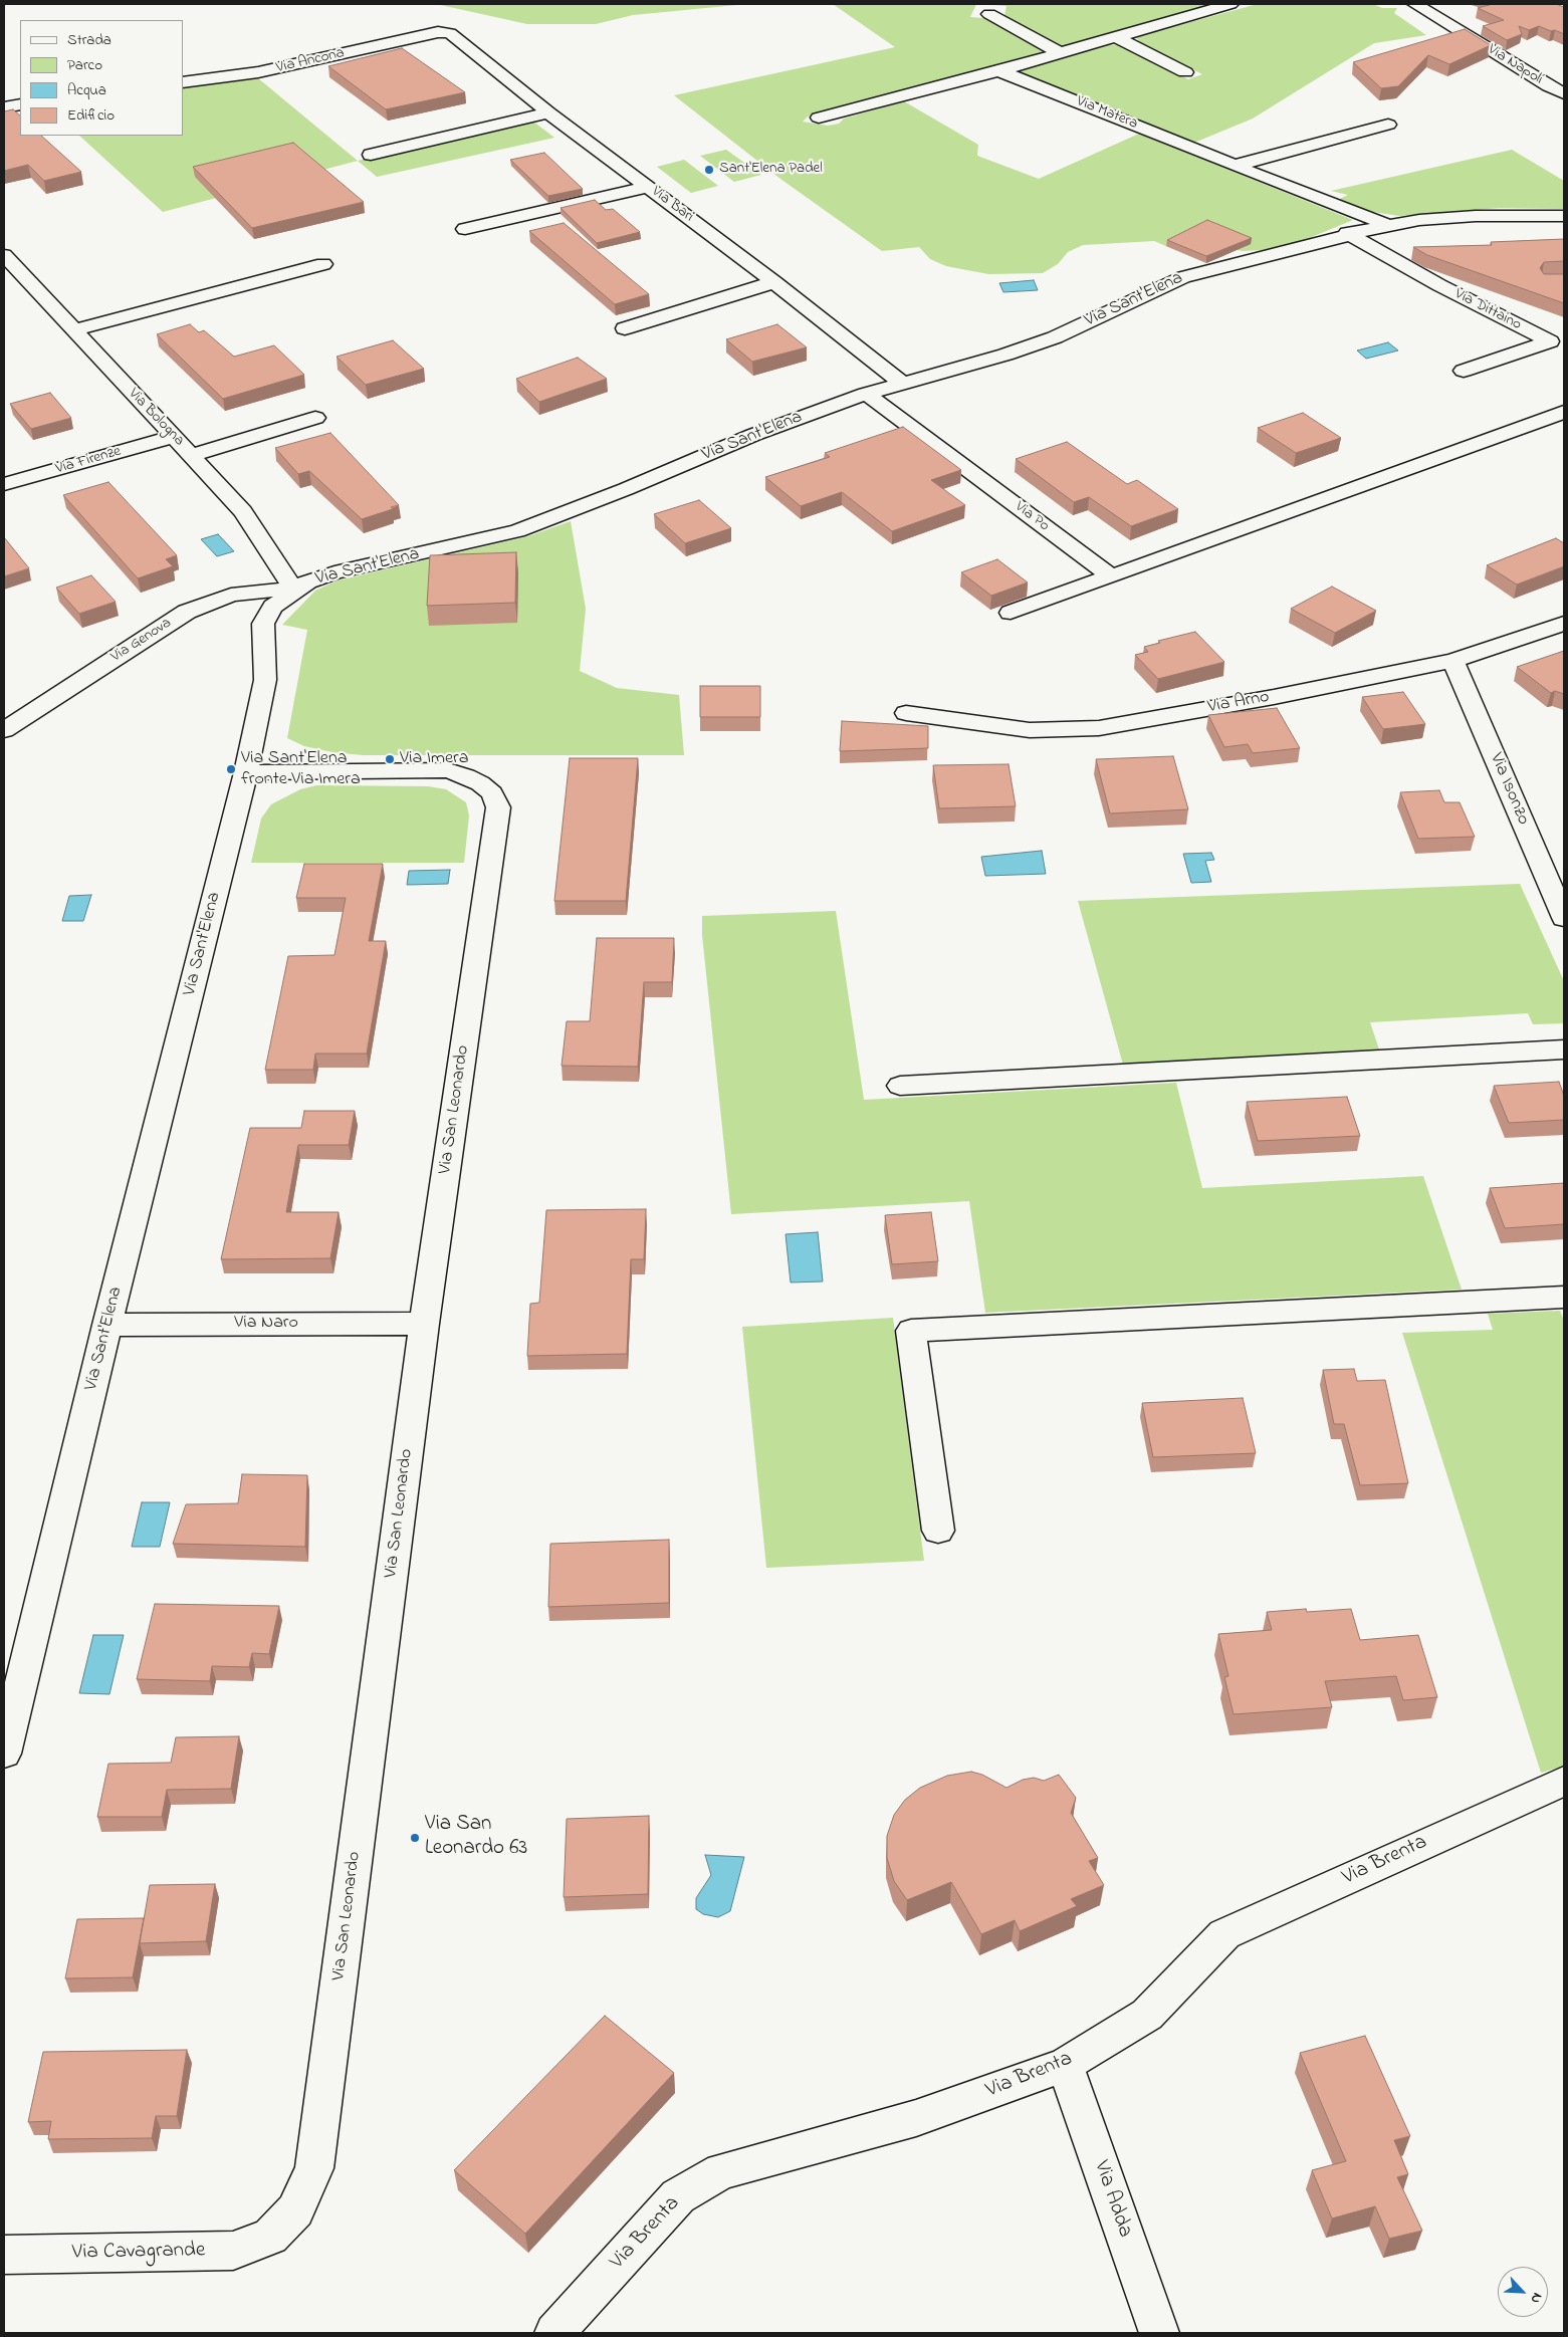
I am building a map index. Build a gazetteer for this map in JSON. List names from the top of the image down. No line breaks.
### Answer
{"streets":{"street":["Via Ancona","Via Napoli","Via Matera","Via Bari","Via Sant'Elena","Via Dittaino","Via Bologna","Via Firenze","Via Po","Via Genova","Via Arno","Via Isonzo","Via San Leonardo","Via Naro","Via Brenta","Via Adda","Via Cavagrande"]},"crossings":[["Via Ancona","Via Bari"],["Via Matera","Via Sant'Elena"],["Via Bari","Via Sant'Elena"],["Via Sant'Elena","Via Dittaino"],["Via Sant'Elena","Via Bologna"],["Via Sant'Elena","Via Po"],["Via Sant'Elena","Via Genova"],["Via Sant'Elena","Via San Leonardo"],["Via Sant'Elena","Via Naro"],["Via Bologna","Via Firenze"],["Via Bologna","Via Genova"],["Via Arno","Via Isonzo"],["Via San Leonardo","Via Naro"],["Via San Leonardo","Via Cavagrande"],["Via Brenta","Via Adda"]],"places":["Sant'Elena Padel","Via Imera","Via Sant'Elena fronte Via Imera","Via San Leonardo 63"],"legend":["Strada","Parco","Acqua","Edificio"],"north":"bottom right"}
